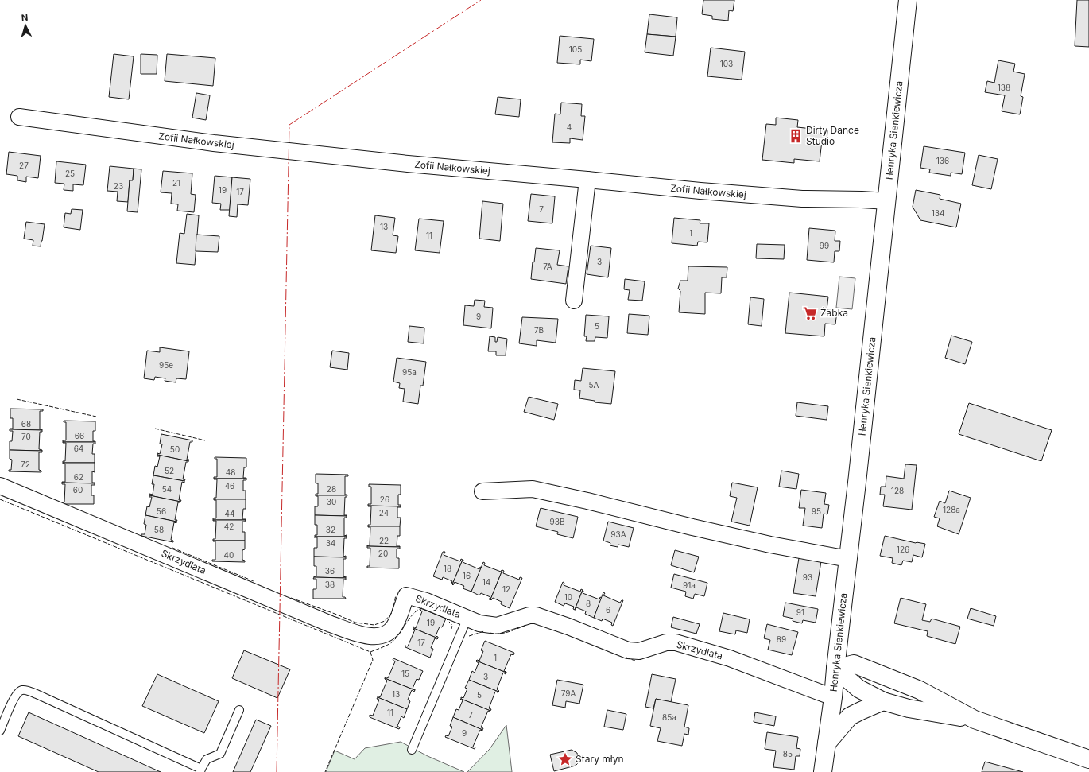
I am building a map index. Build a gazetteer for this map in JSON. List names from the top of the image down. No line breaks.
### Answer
{"streets":{"street":["Henryka Sienkiewicza","Zofii Nałkowskiej","Skrzydlata"]},"crossings":[["Henryka Sienkiewicza","Zofii Nałkowskiej"],["Henryka Sienkiewicza","Skrzydlata"]],"places":{"building":["Dirty Dance Studio"],"supermarket":["Żabka"],"place":["Stary młyn"]},"house_numbers":["105","103","138","4","136","27","25","21","23","19","17","7","134","13","1","11","99","3","7A","9","5","7B","95e","95a","5A","68","66","70","64","50","72","52","48","62","46","54","28","60","128","26","30","128a","56","95","24","44","93B","42","58","32","93A","22","34","126","20","40","18","36","16","93","14","38","91a","12","10","8","6","91","19","89","17","1","15","3","79A","13","5","11","7","85a","9","85"],"north":"top"}
